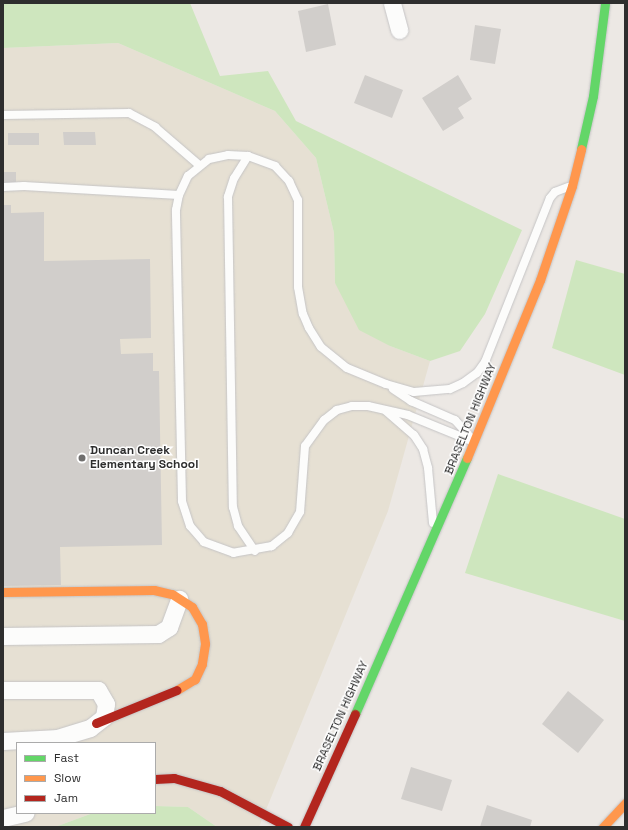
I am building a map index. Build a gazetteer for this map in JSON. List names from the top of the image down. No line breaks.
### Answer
{"streets":{"main road":["BRASELTON HIGHWAY"]},"places":["Duncan Creek Elementary School"],"legend":["Fast","Slow","Jam"]}
